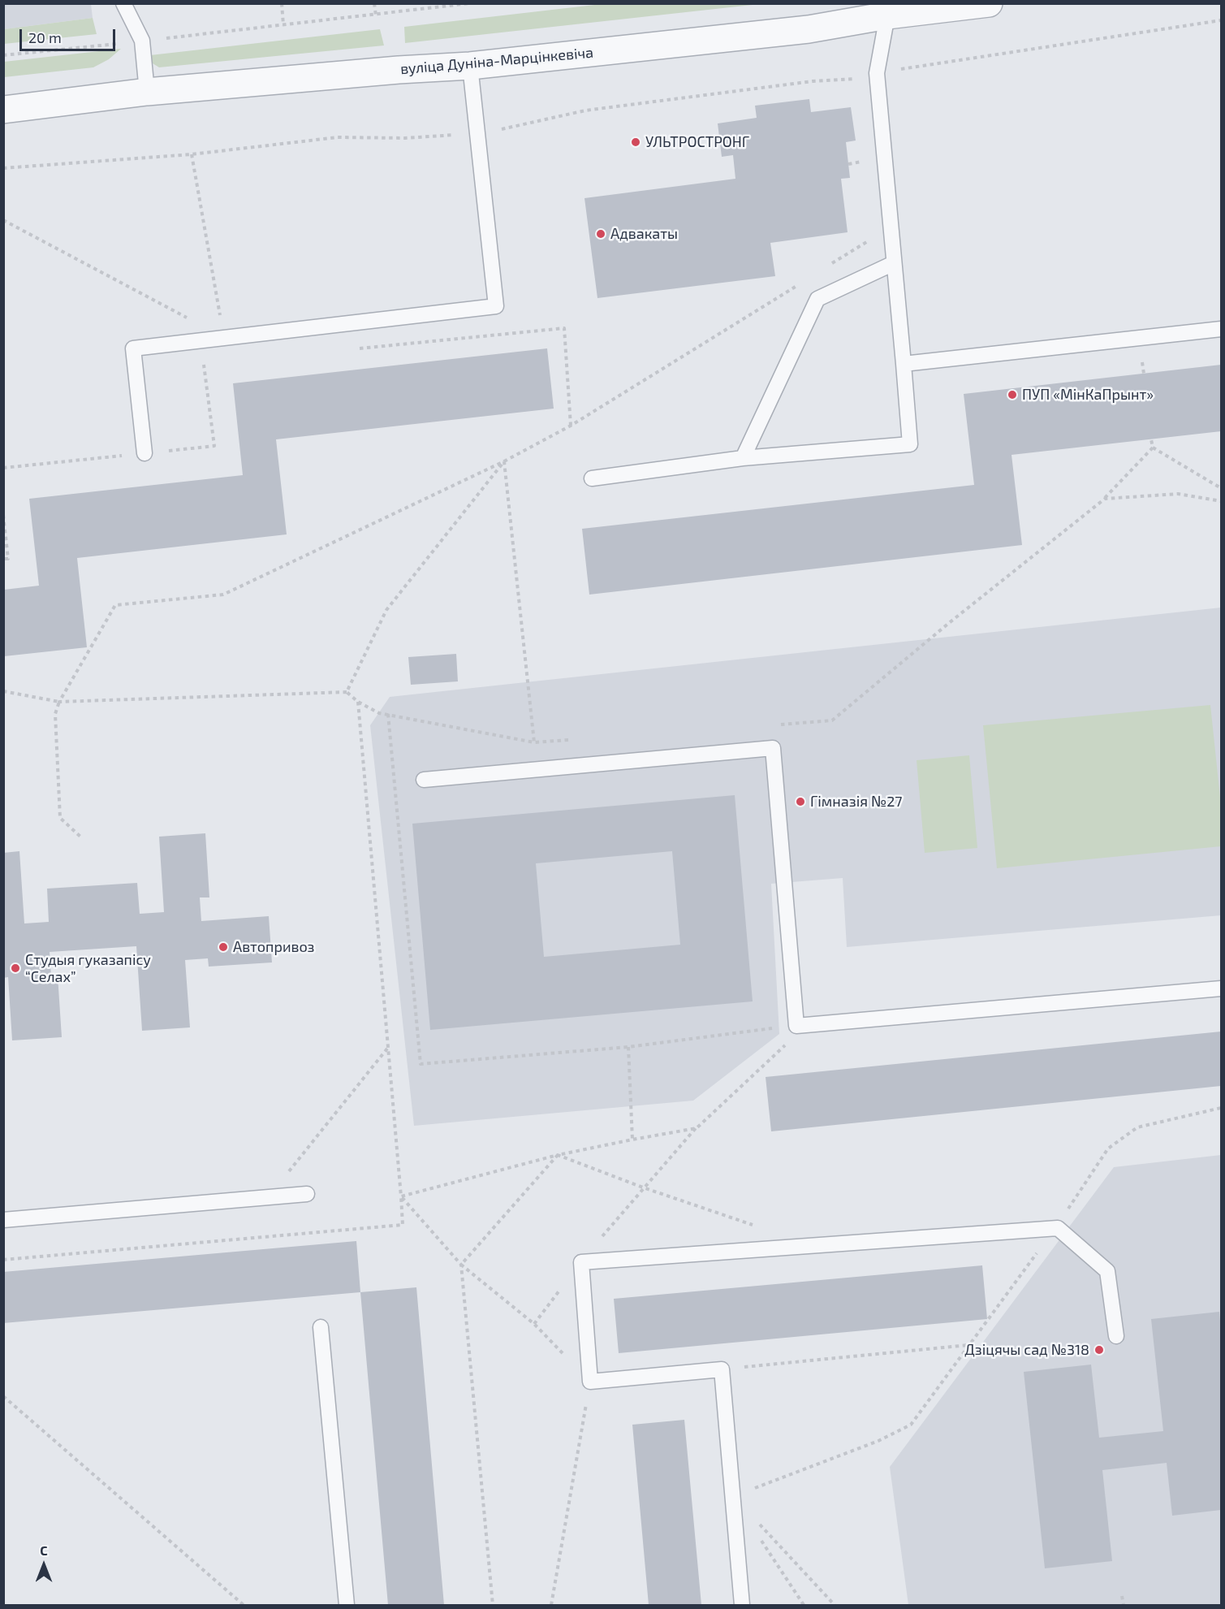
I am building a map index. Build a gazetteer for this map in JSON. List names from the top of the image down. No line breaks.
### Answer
{"streets":{"street":["вуліца Дуніна-Марцінкевіча"]},"places":["УЛЬТРОСТРОНГ","Адвакаты","ПУП «МінКаПрынт»","Гімназія №27","Автопривоз","Студыя гуказапісу “Селах”","Дзіцячы сад №318"],"scale_bar":"20 m","north":"top"}
